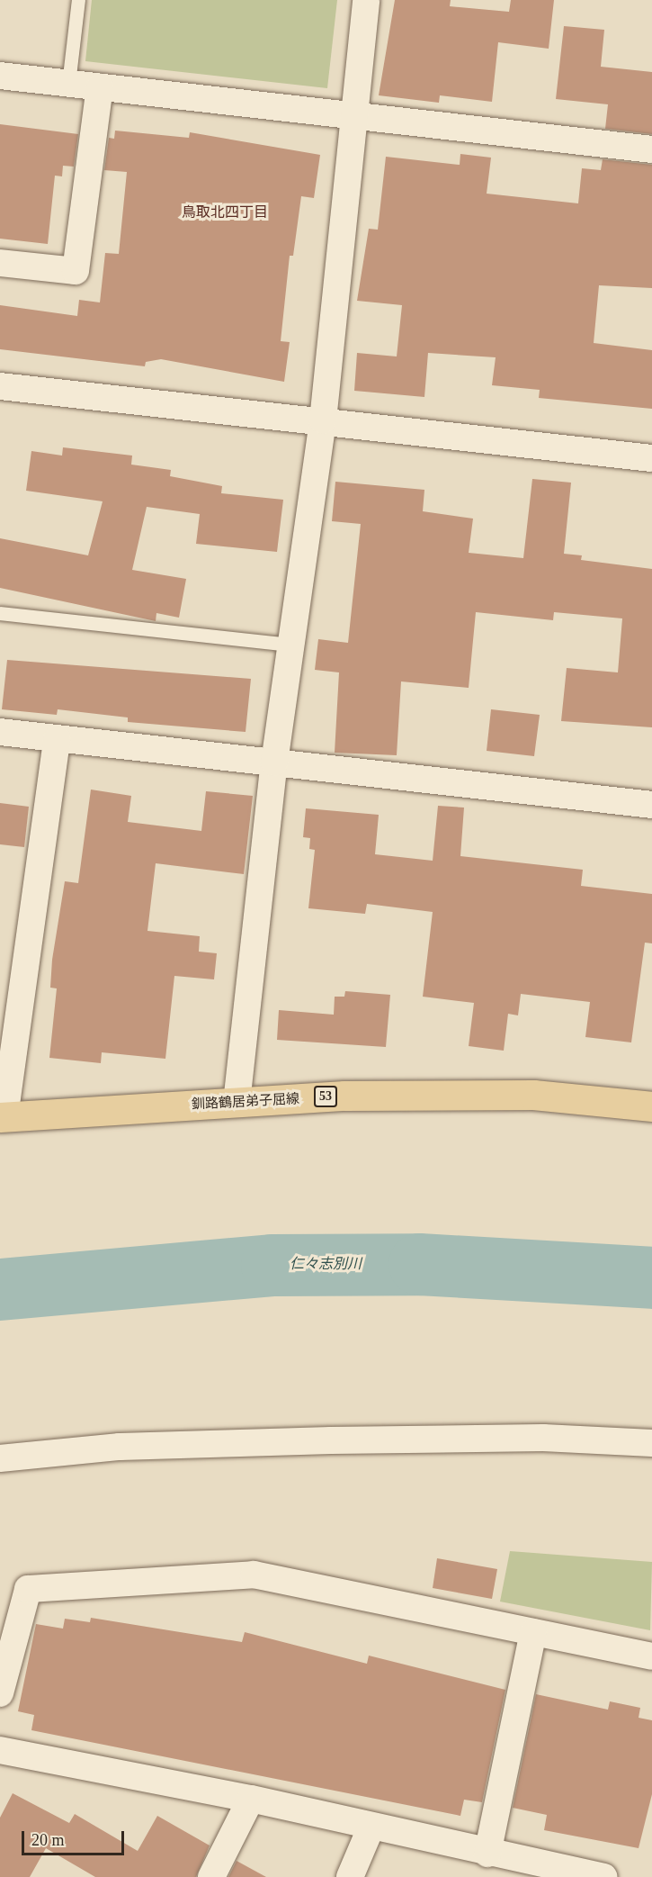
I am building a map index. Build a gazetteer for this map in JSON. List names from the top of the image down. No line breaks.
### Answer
{"streets":{"main road":["53","釧路鶴居弟子屈線"]},"districts":["鳥取北四丁目"],"water":["仁々志別川"],"scale_bar":"20 m"}
